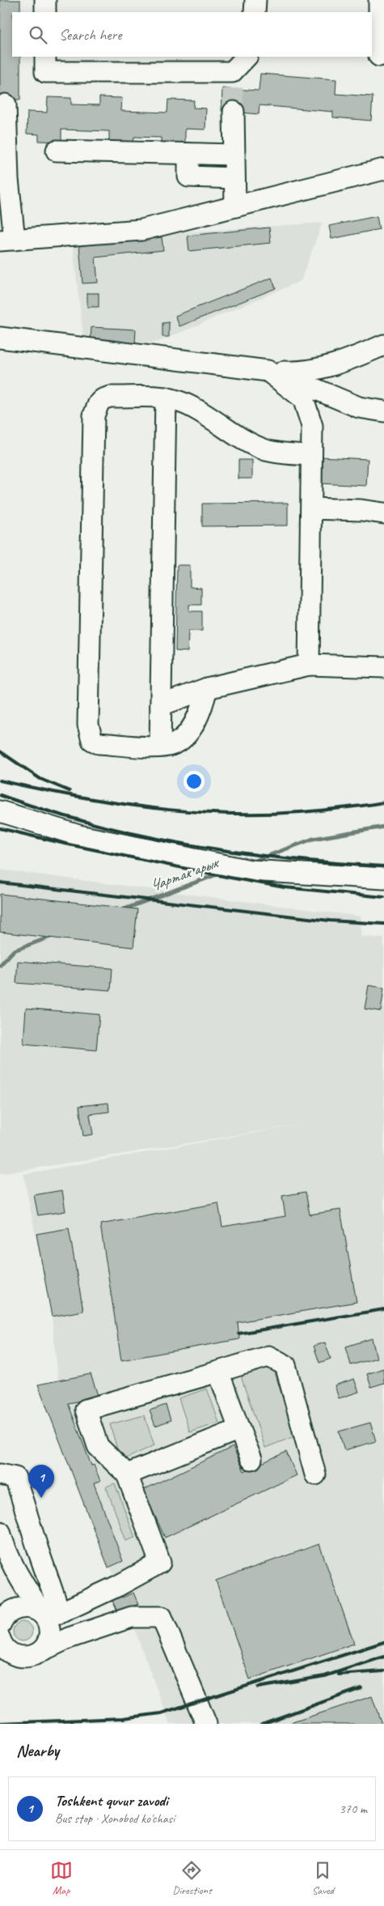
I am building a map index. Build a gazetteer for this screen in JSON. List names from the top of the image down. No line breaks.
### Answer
{"water":["Чартак арык"],"page":{"search":"Search here","pins":"1","heading":"Nearby","list":[{"mark":"1","name":"Toshkent quvur zavodi","note":"Bus stop · Xonobod ko'chasi","value":"370 m"}],"nav":["Map","Directions","Saved"]}}
